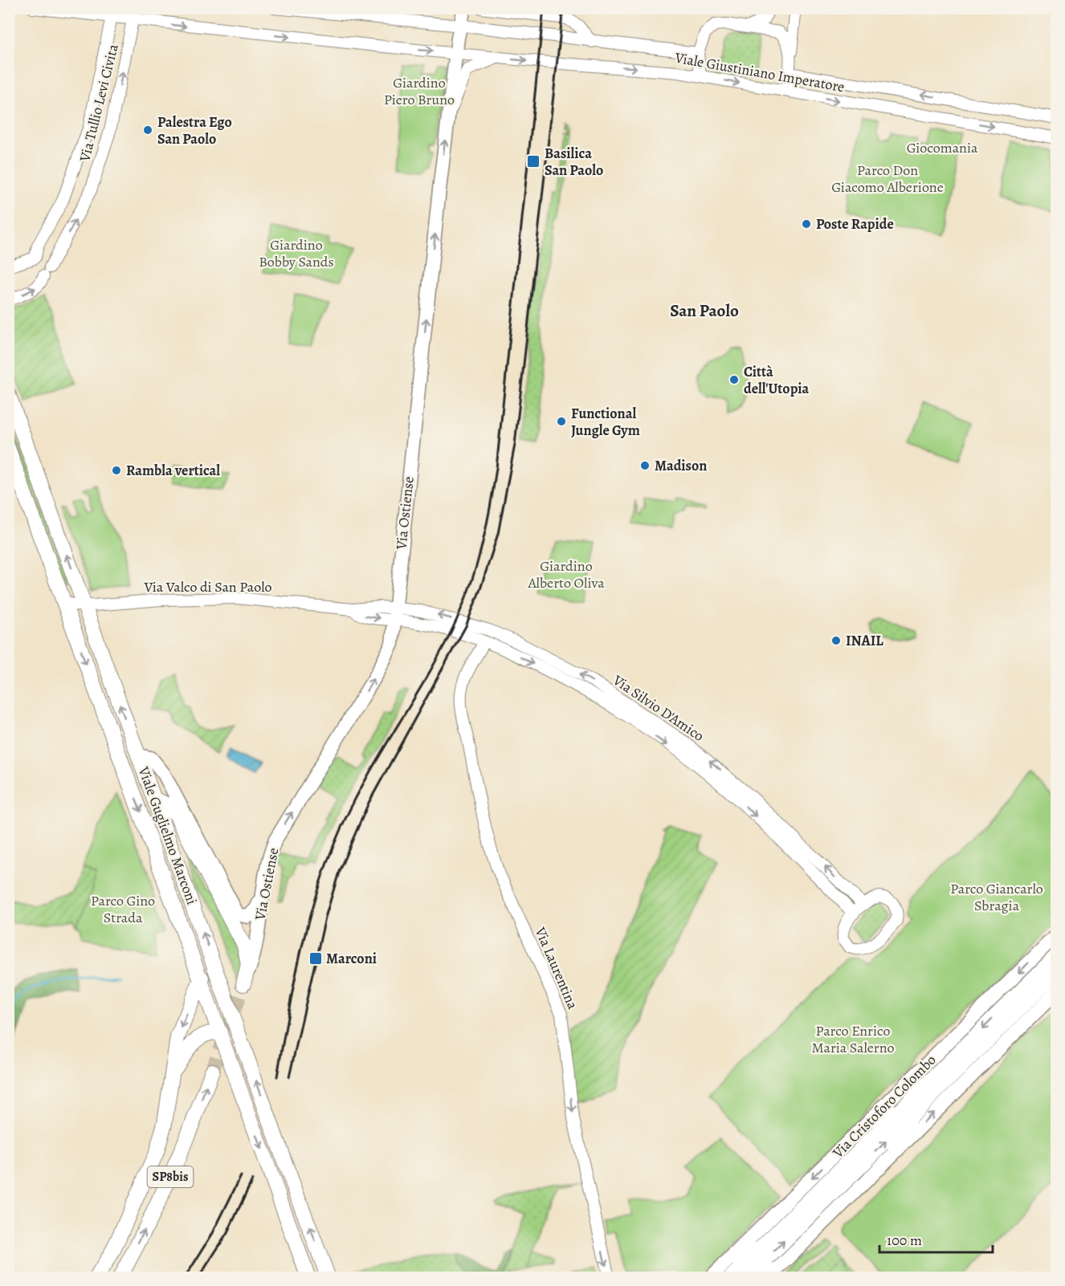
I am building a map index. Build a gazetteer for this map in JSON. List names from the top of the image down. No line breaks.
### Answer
{"streets":{"main road":["Via Ostiense","Viale Guglielmo Marconi","Via Cristoforo Colombo","SP8bis"],"street":["Viale Giustiniano Imperatore","Via Tullio Levi Civita","Via Valco di San Paolo","Via Silvio D'Amico","Via Laurentina"]},"crossings":[["Viale Giustiniano Imperatore","Via Tullio Levi Civita"],["Viale Giustiniano Imperatore","Via Ostiense"],["Via Ostiense","Via Valco di San Paolo"],["Via Ostiense","Via Silvio D'Amico"],["Via Valco di San Paolo","Via Silvio D'Amico"],["Via Valco di San Paolo","Viale Guglielmo Marconi"],["Via Silvio D'Amico","Via Laurentina"]],"one_way":["Via Ostiense","Via Laurentina"],"districts":["San Paolo"],"parks":["Giardino Piero Bruno","Giocomania","Parco Don Giacomo Alberione","Giardino Bobby Sands","Giardino Alberto Oliva","Parco Giancarlo Sbragia","Parco Gino Strada","Parco Enrico Maria Salerno"],"places":{"other":["Palestra Ego San Paolo","Poste Rapide","Città dell'Utopia","Functional Jungle Gym","Madison","Rambla vertical","INAIL"],"transit":["Basilica San Paolo","Marconi"]},"scale_bar":"100 m"}
